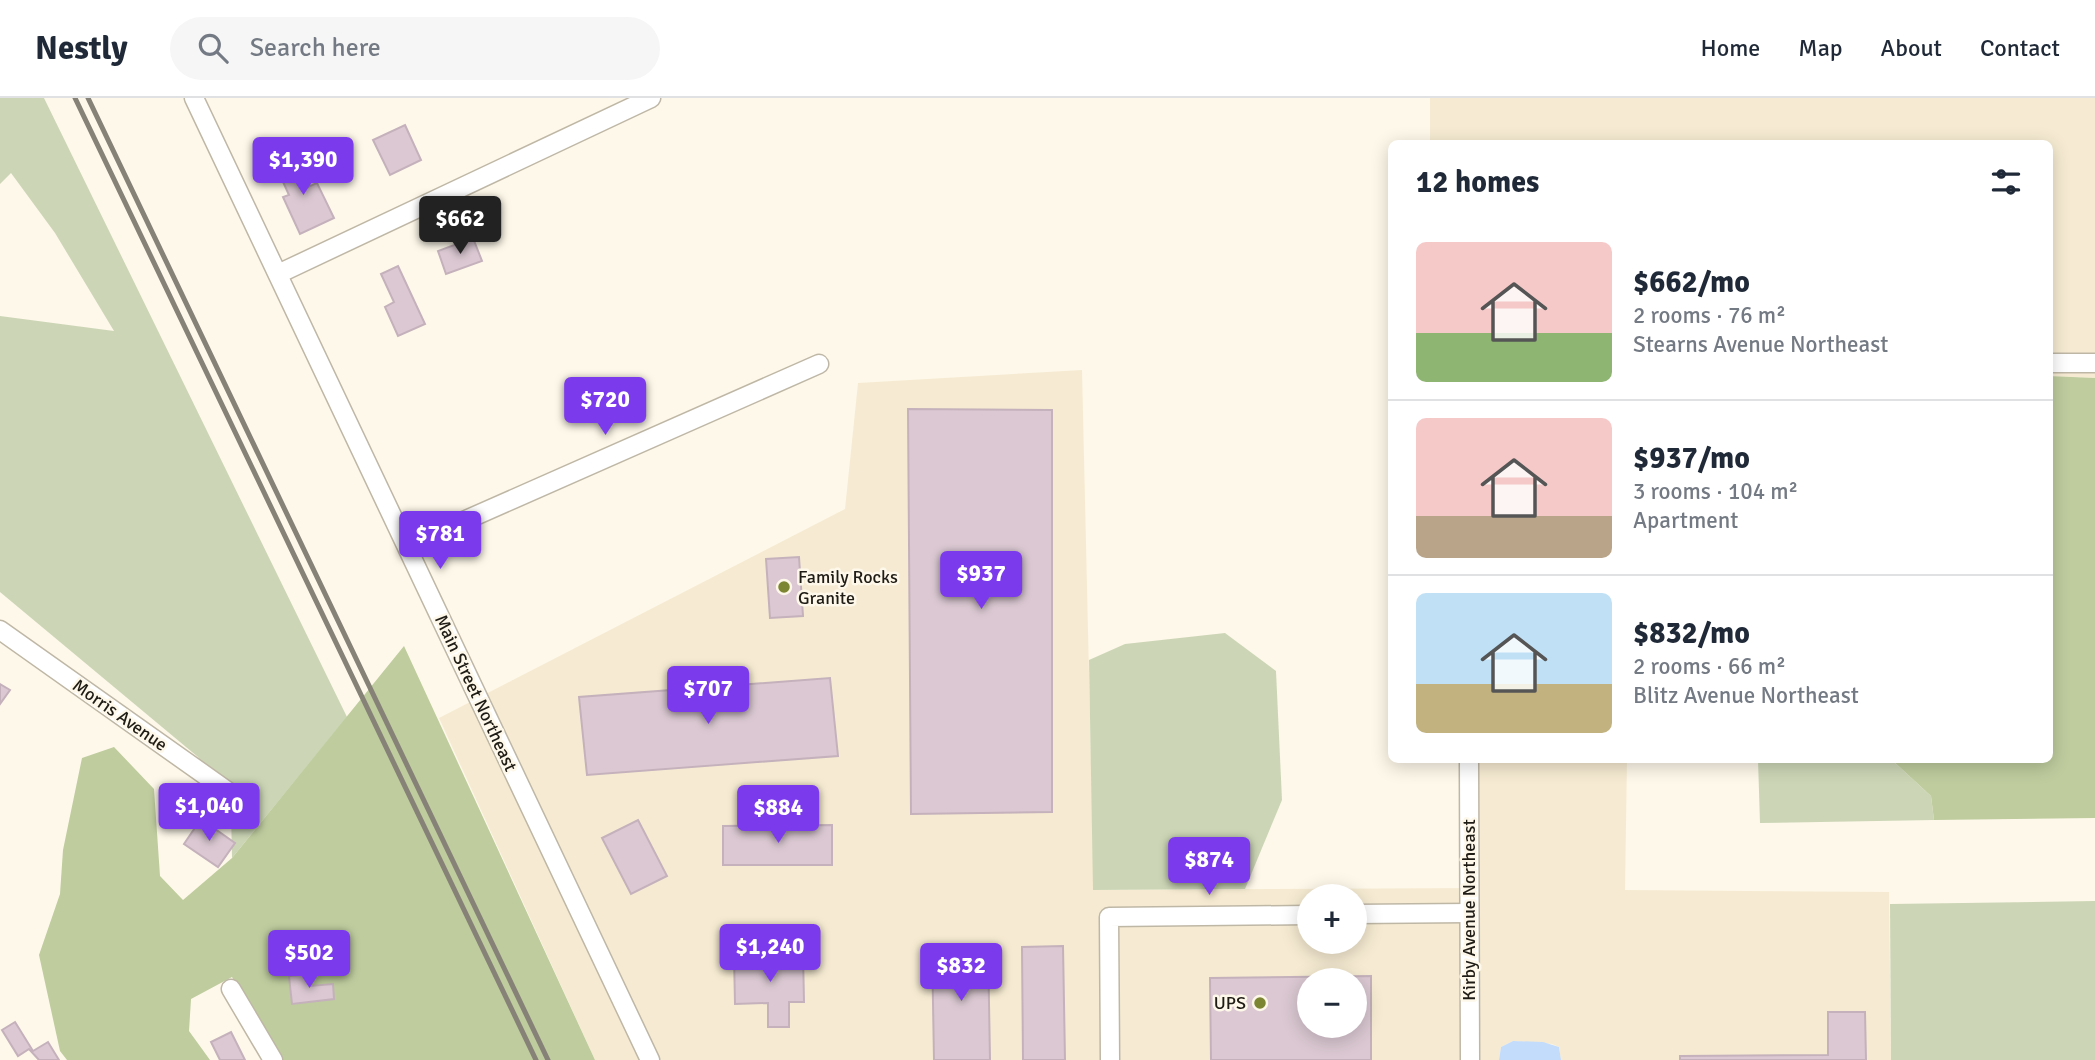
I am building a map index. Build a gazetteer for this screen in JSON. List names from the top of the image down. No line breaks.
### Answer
{"streets":{"street":["Main Street Northeast","Morris Avenue","Kirby Avenue Northeast"]},"places":["Family Rocks Granite","UPS"],"page":{"header":"Nestly","search":"Search here","nav":["Home","Map","About","Contact"],"price":["$1,390","$662","$720","$781","$937","$707","$1,040","$884","$874","$1,240","$502","$832"],"heading":"12 homes","list":[{"name":"$662/mo","note":"2 rooms · 76 m² · Stearns Avenue Northeast"},{"name":"$937/mo","note":"3 rooms · 104 m² · Apartment"},{"name":"$832/mo","note":"2 rooms · 66 m² · Blitz Avenue Northeast"}],"map_buttons":["+","−"]}}
